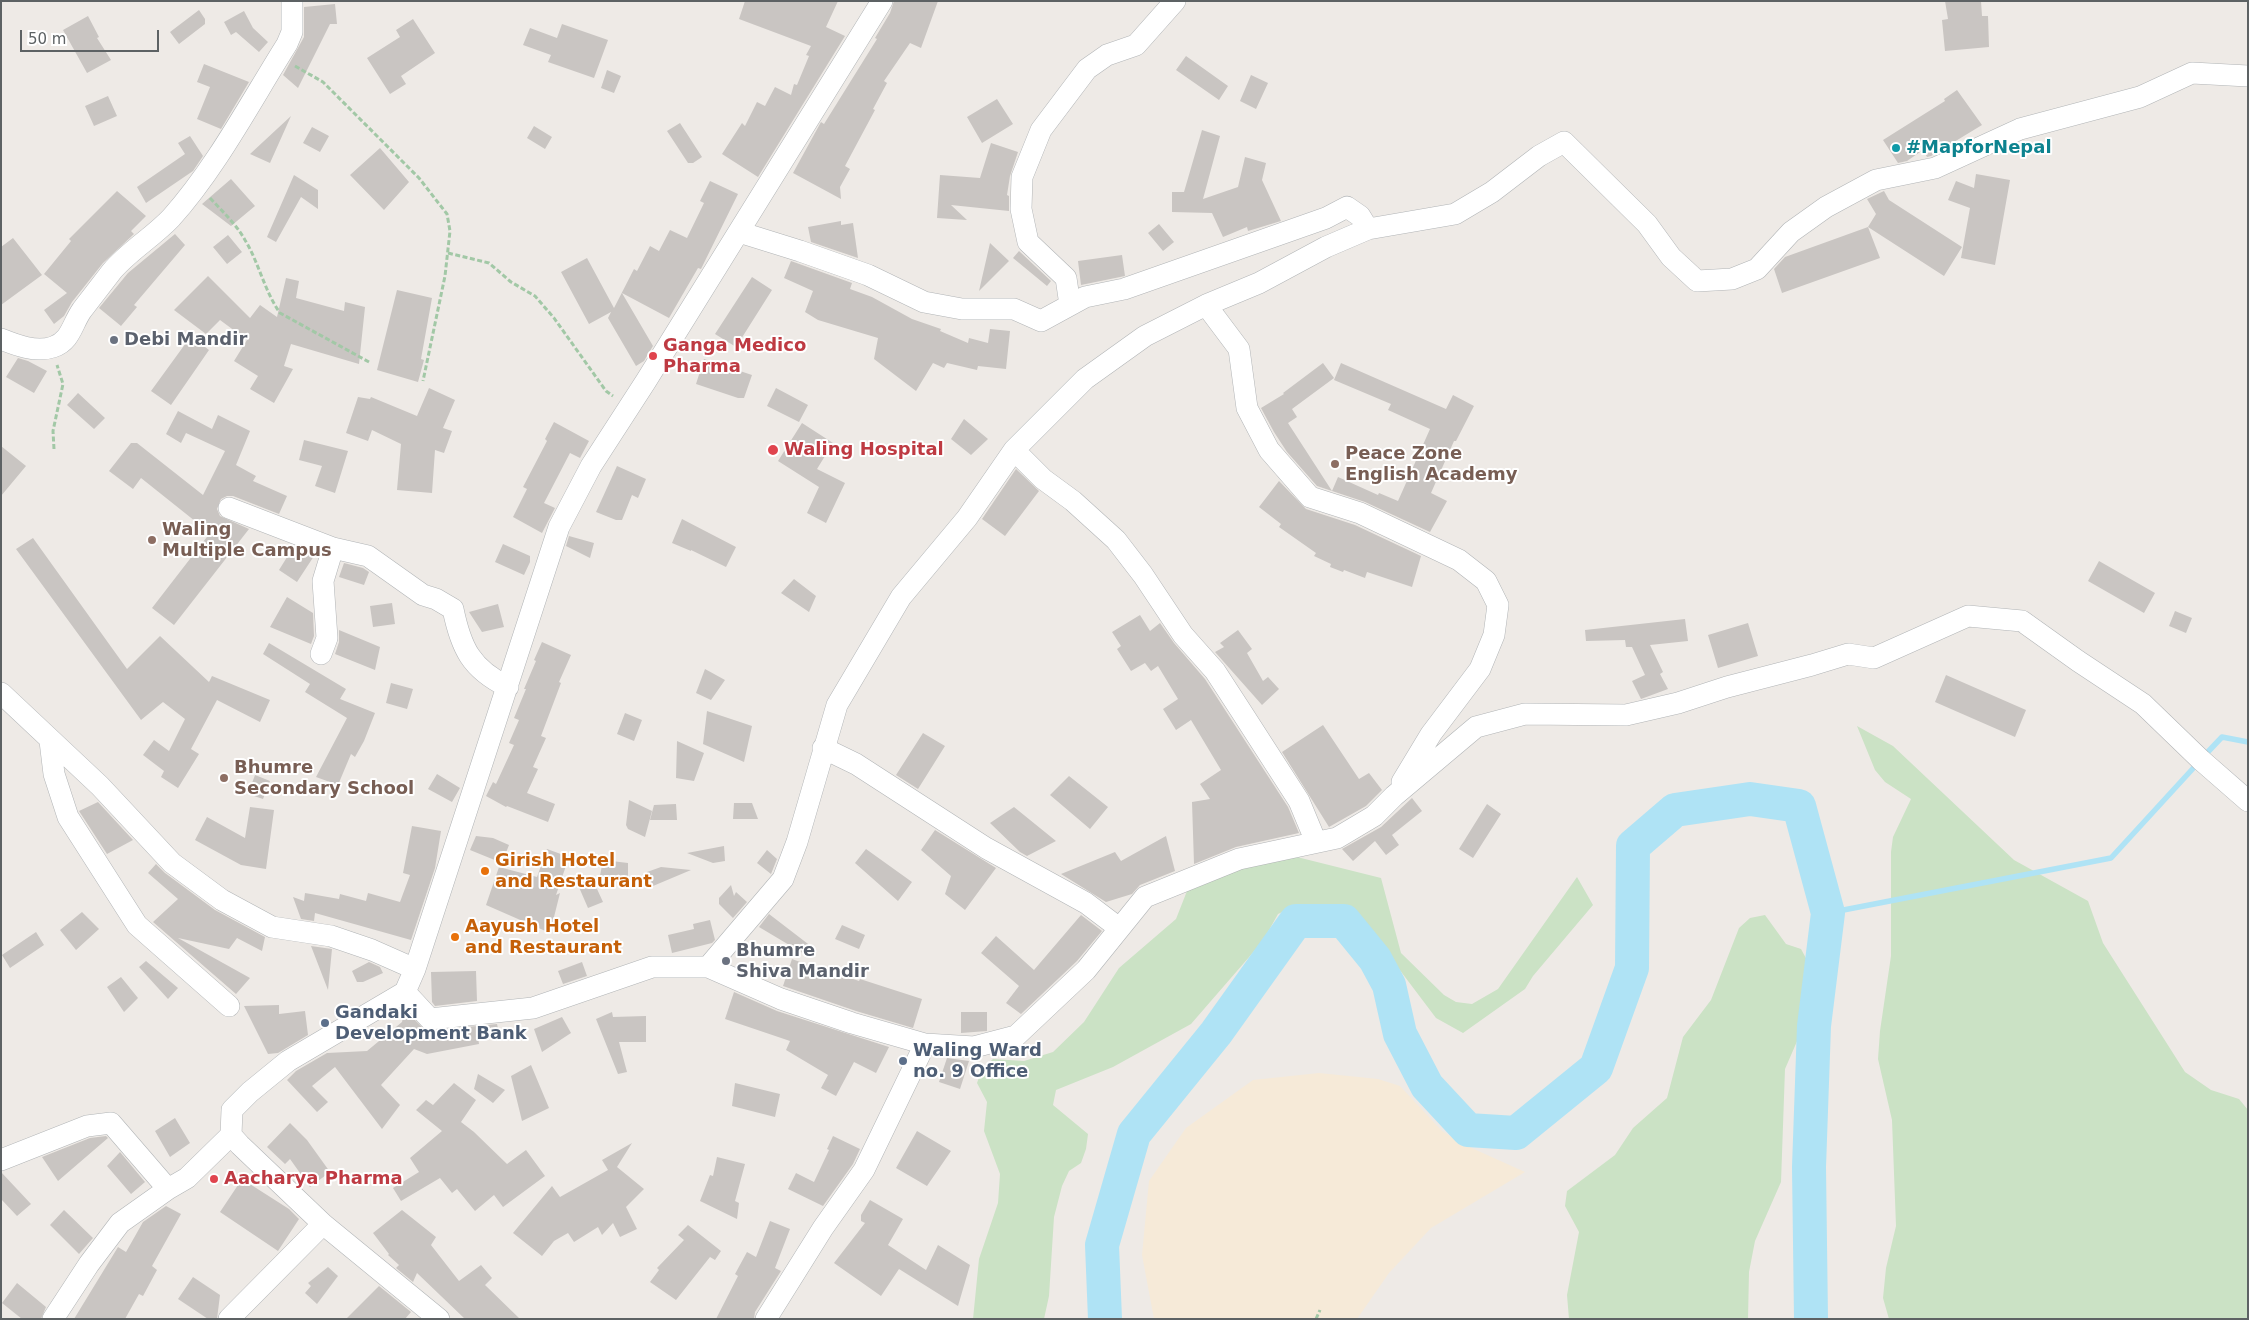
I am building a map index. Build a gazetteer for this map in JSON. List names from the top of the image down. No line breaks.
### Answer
{"places":["#MapforNepal","Debi Mandir","Ganga Medico Pharma","Waling Hospital","Peace Zone English Academy","Waling Multiple Campus","Bhumre Secondary School","Girish Hotel and Restaurant","Aayush Hotel and Restaurant","Bhumre Shiva Mandir","Gandaki Development Bank","Waling Ward no. 9 Office","Aacharya Pharma"],"scale_bar":"50 m"}
